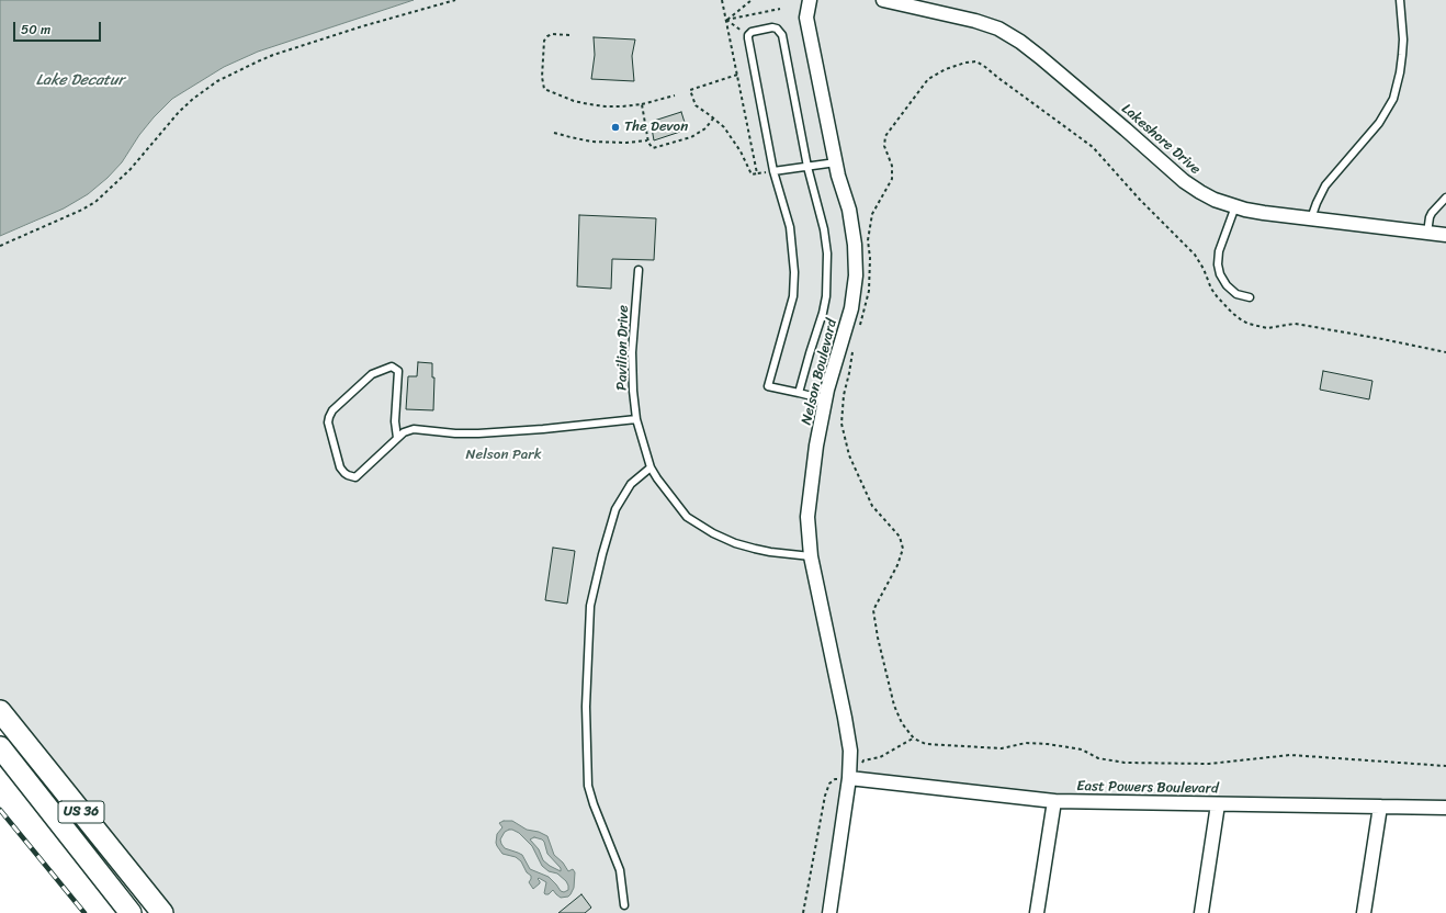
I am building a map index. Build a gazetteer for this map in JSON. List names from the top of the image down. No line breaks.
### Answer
{"streets":{"main road":["US 36"],"street":["Lakeshore Drive","Nelson Boulevard","East Powers Boulevard"],"lane":["Pavilion Drive"]},"crossings":[["Pavilion Drive","Nelson Boulevard"],["Nelson Boulevard","East Powers Boulevard"]],"water":["Lake Decatur"],"parks":["Nelson Park"],"places":["The Devon"],"scale_bar":"50 m"}
